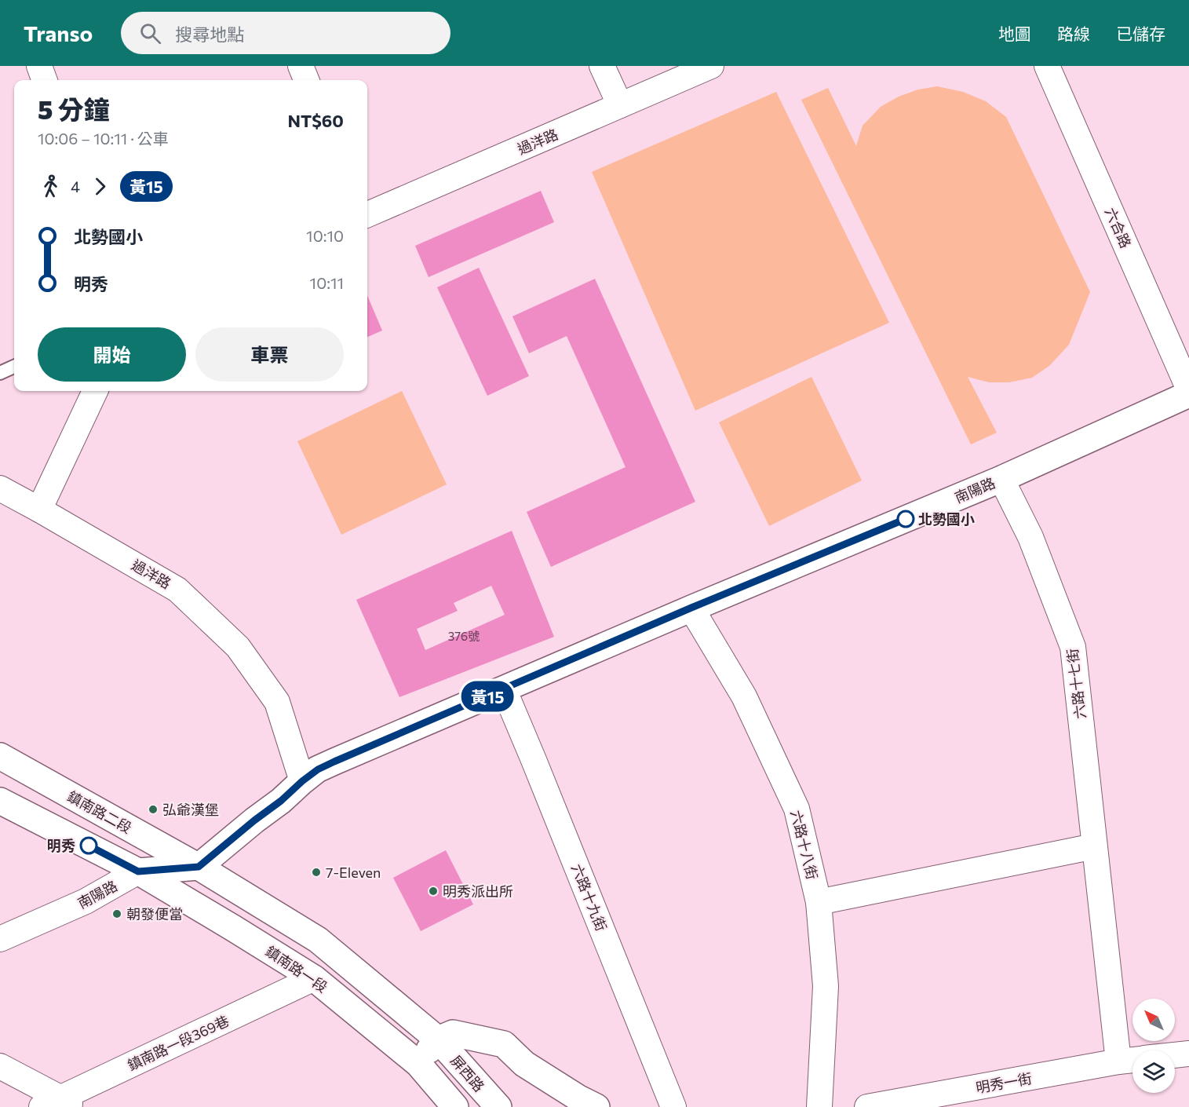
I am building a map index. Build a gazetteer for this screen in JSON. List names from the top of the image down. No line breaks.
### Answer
{"streets":{"street":["過洋路","六合路","南陽路","六路十七街","鎮南路二段","六路十八街","六路十九街","鎮南路一段","鎮南路一段369巷","屏西路","明秀一街"]},"crossings":[["過洋路","南陽路"],["南陽路","六路十七街"],["南陽路","鎮南路二段"],["南陽路","六路十八街"],["南陽路","六路十九街"],["南陽路","鎮南路一段"],["六路十七街","明秀一街"],["鎮南路一段","鎮南路一段369巷"]],"places":["北勢國小","弘爺漢堡","明秀","7-Eleven","明秀派出所","朝發便當"],"lines":["bus line 黃15"],"house_numbers":["376號"],"north":"top left","page":{"header":"Transo","search":"搜尋地點","nav":["地圖","路線","已儲存"],"on_map":"黃15","heading":["5 分鐘","10:06 – 10:11 · 公車","NT$60"],"legs":["4","黃15"],"list":[{"name":"北勢國小","value":"10:10"},{"name":"明秀","value":"10:11"}],"buttons":["開始","車票"]}}
